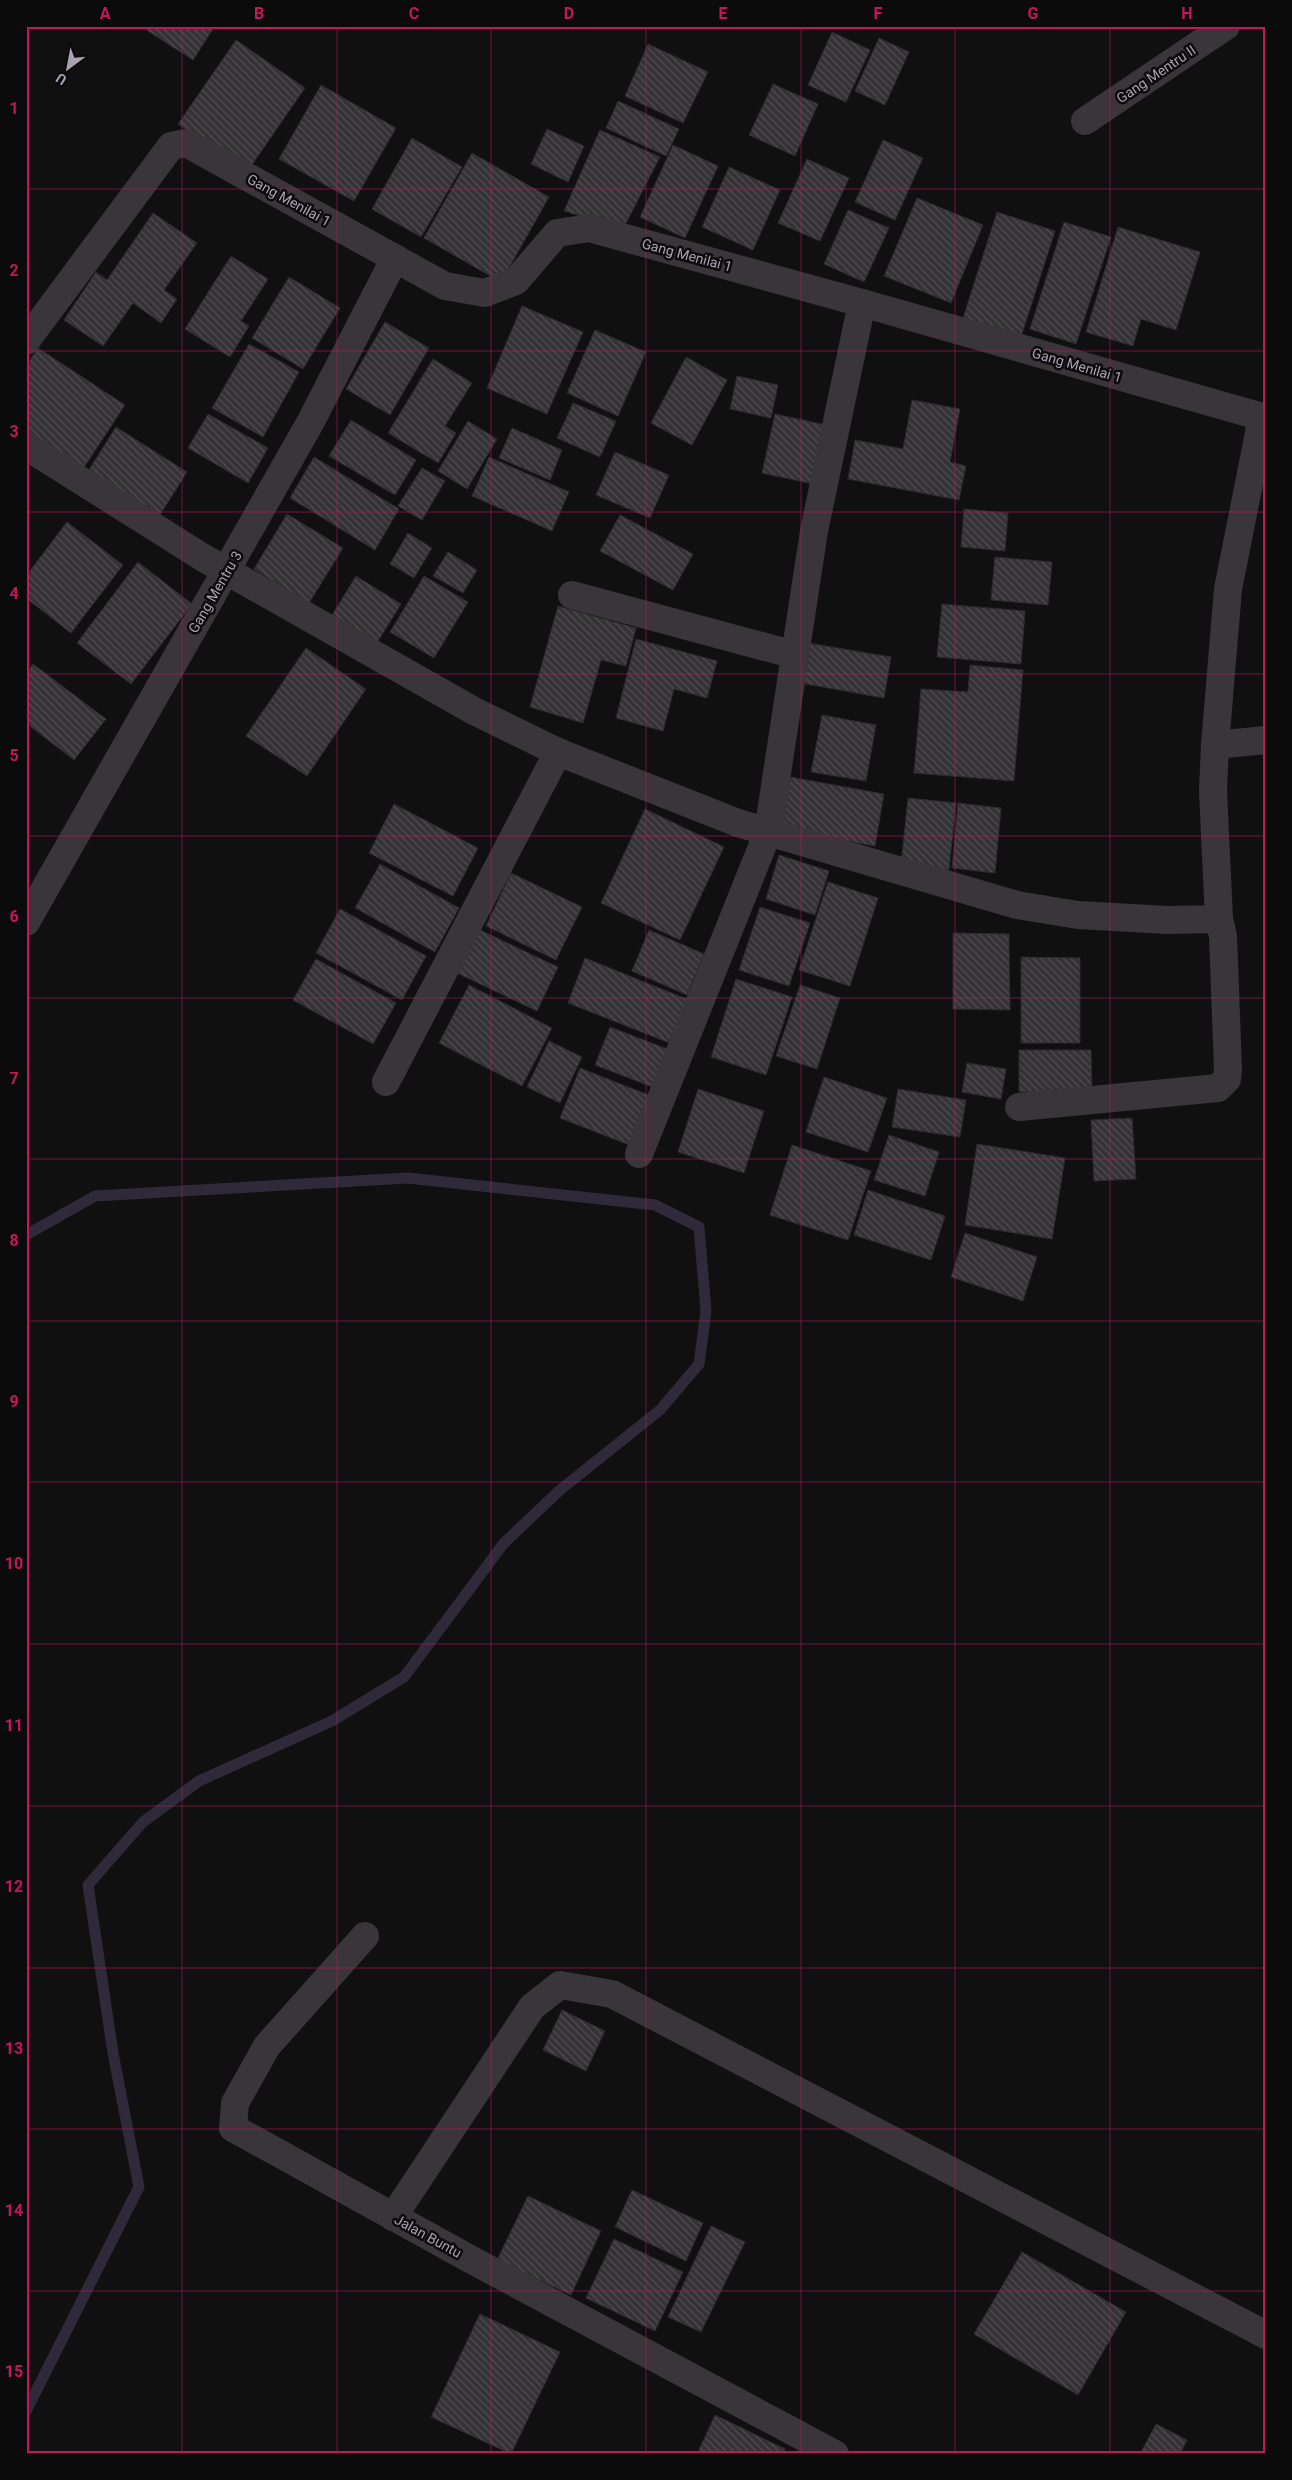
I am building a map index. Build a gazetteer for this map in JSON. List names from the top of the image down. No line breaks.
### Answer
{"streets":{"street":["Gang Mentru II","Gang Menilai 1","Gang Mentru 3","Jalan Buntu"]},"crossings":[["Gang Menilai 1","Gang Mentru 3"]],"north":"bottom left","grid":{"columns":["A","B","C","D","E","F","G","H"],"rows":["1","2","3","4","5","6","7","8","9","10","11","12","13","14","15"]}}
